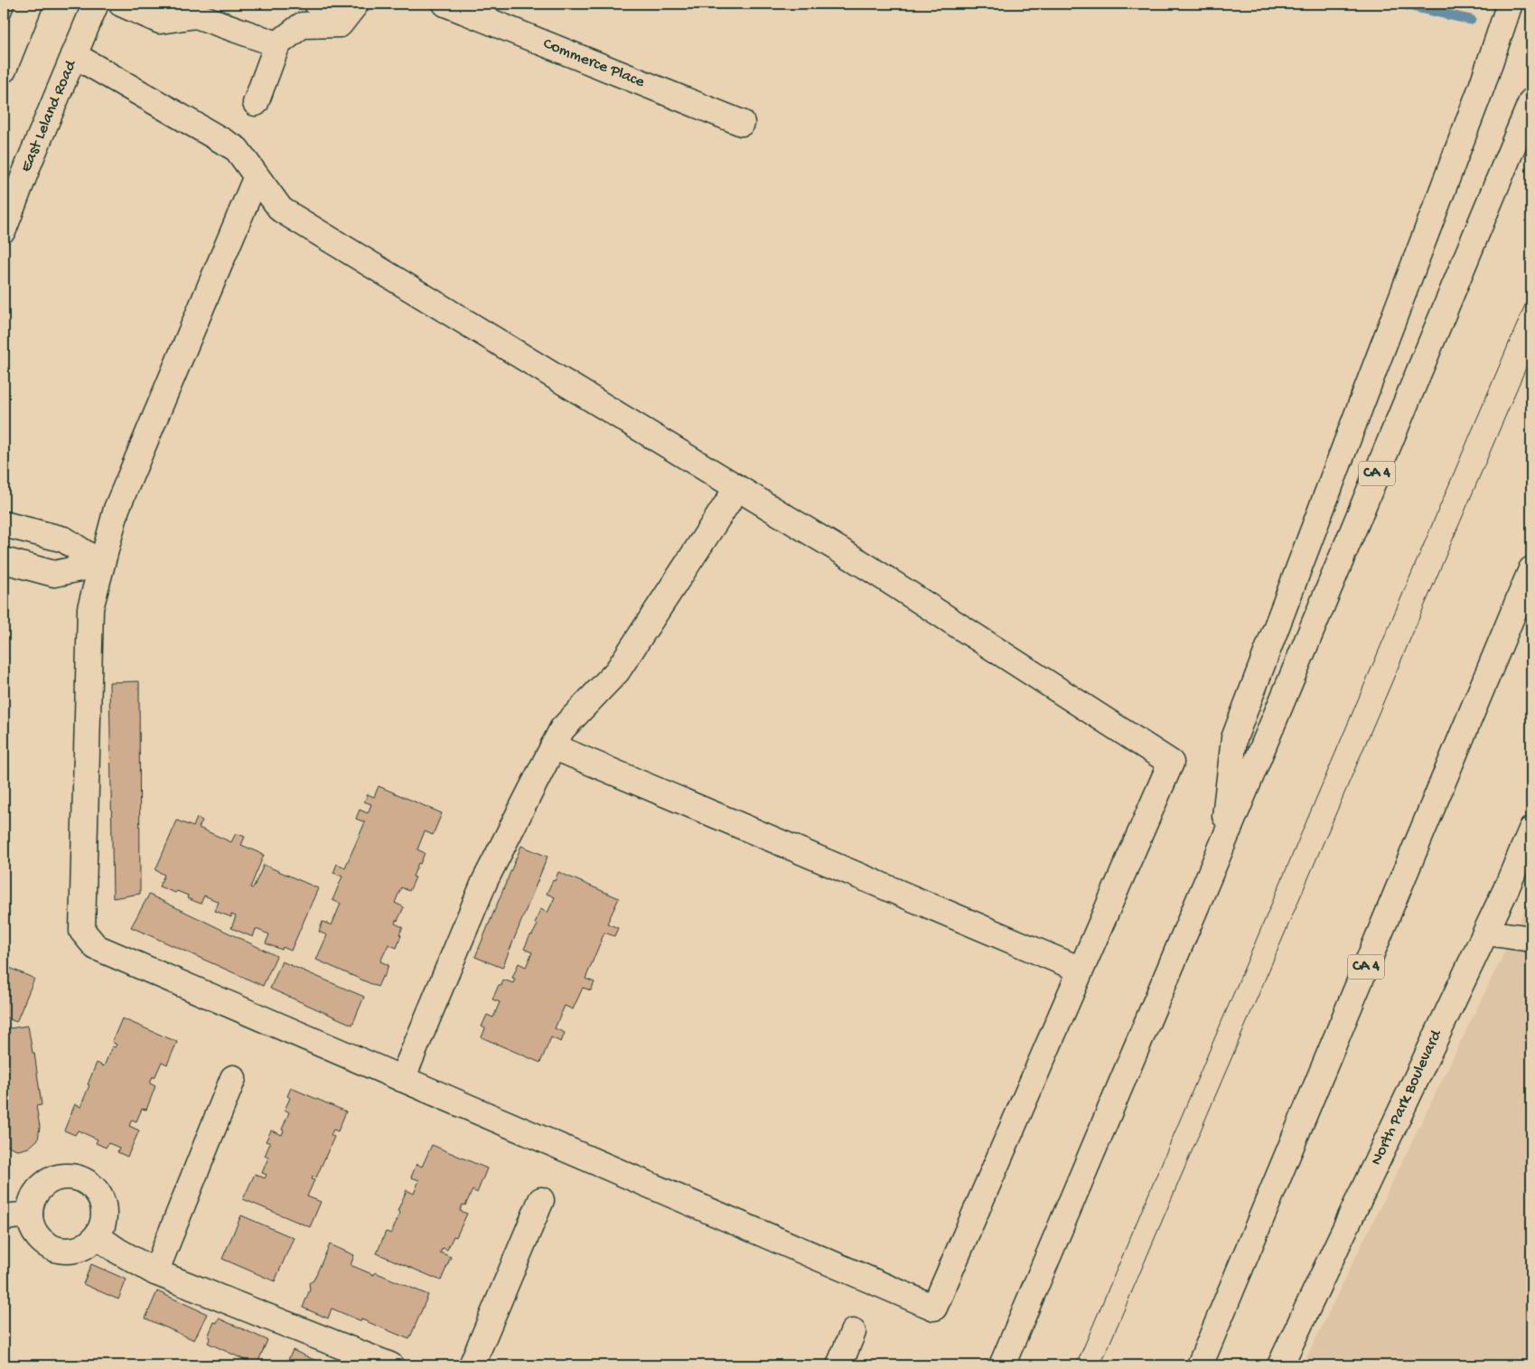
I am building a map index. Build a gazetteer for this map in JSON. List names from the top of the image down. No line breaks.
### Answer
{"streets":{"main road":["Commerce Place","East Leland Road","CA 4","North Park Boulevard"]}}
